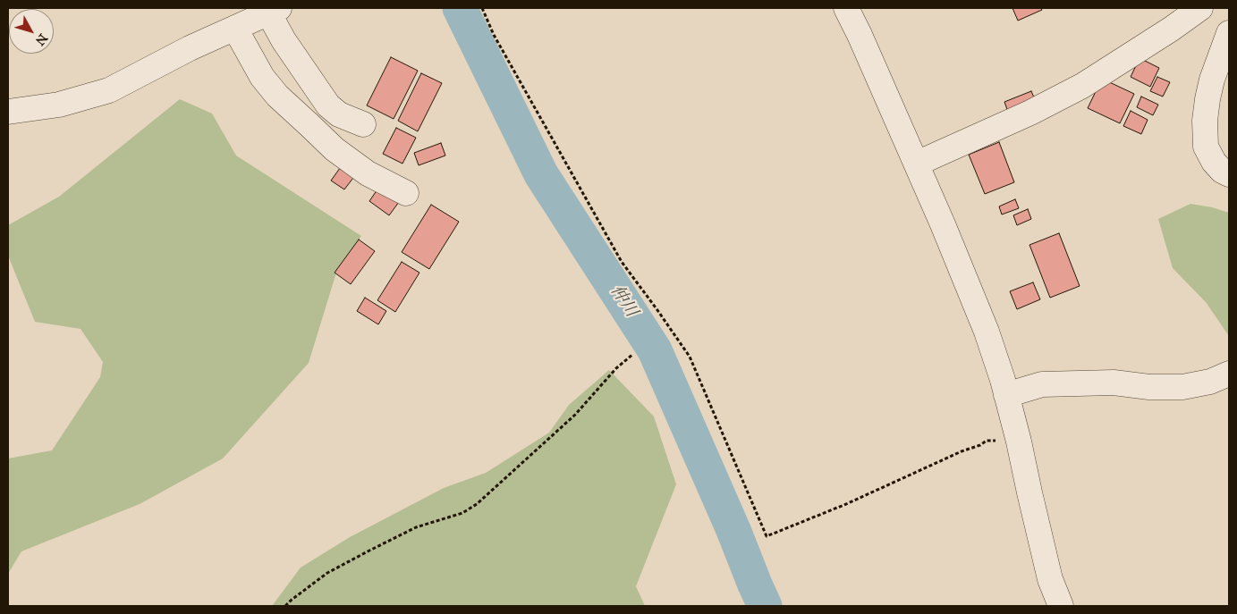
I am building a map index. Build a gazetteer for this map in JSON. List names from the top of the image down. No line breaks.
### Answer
{"water":["仲川"],"north":"bottom right"}
